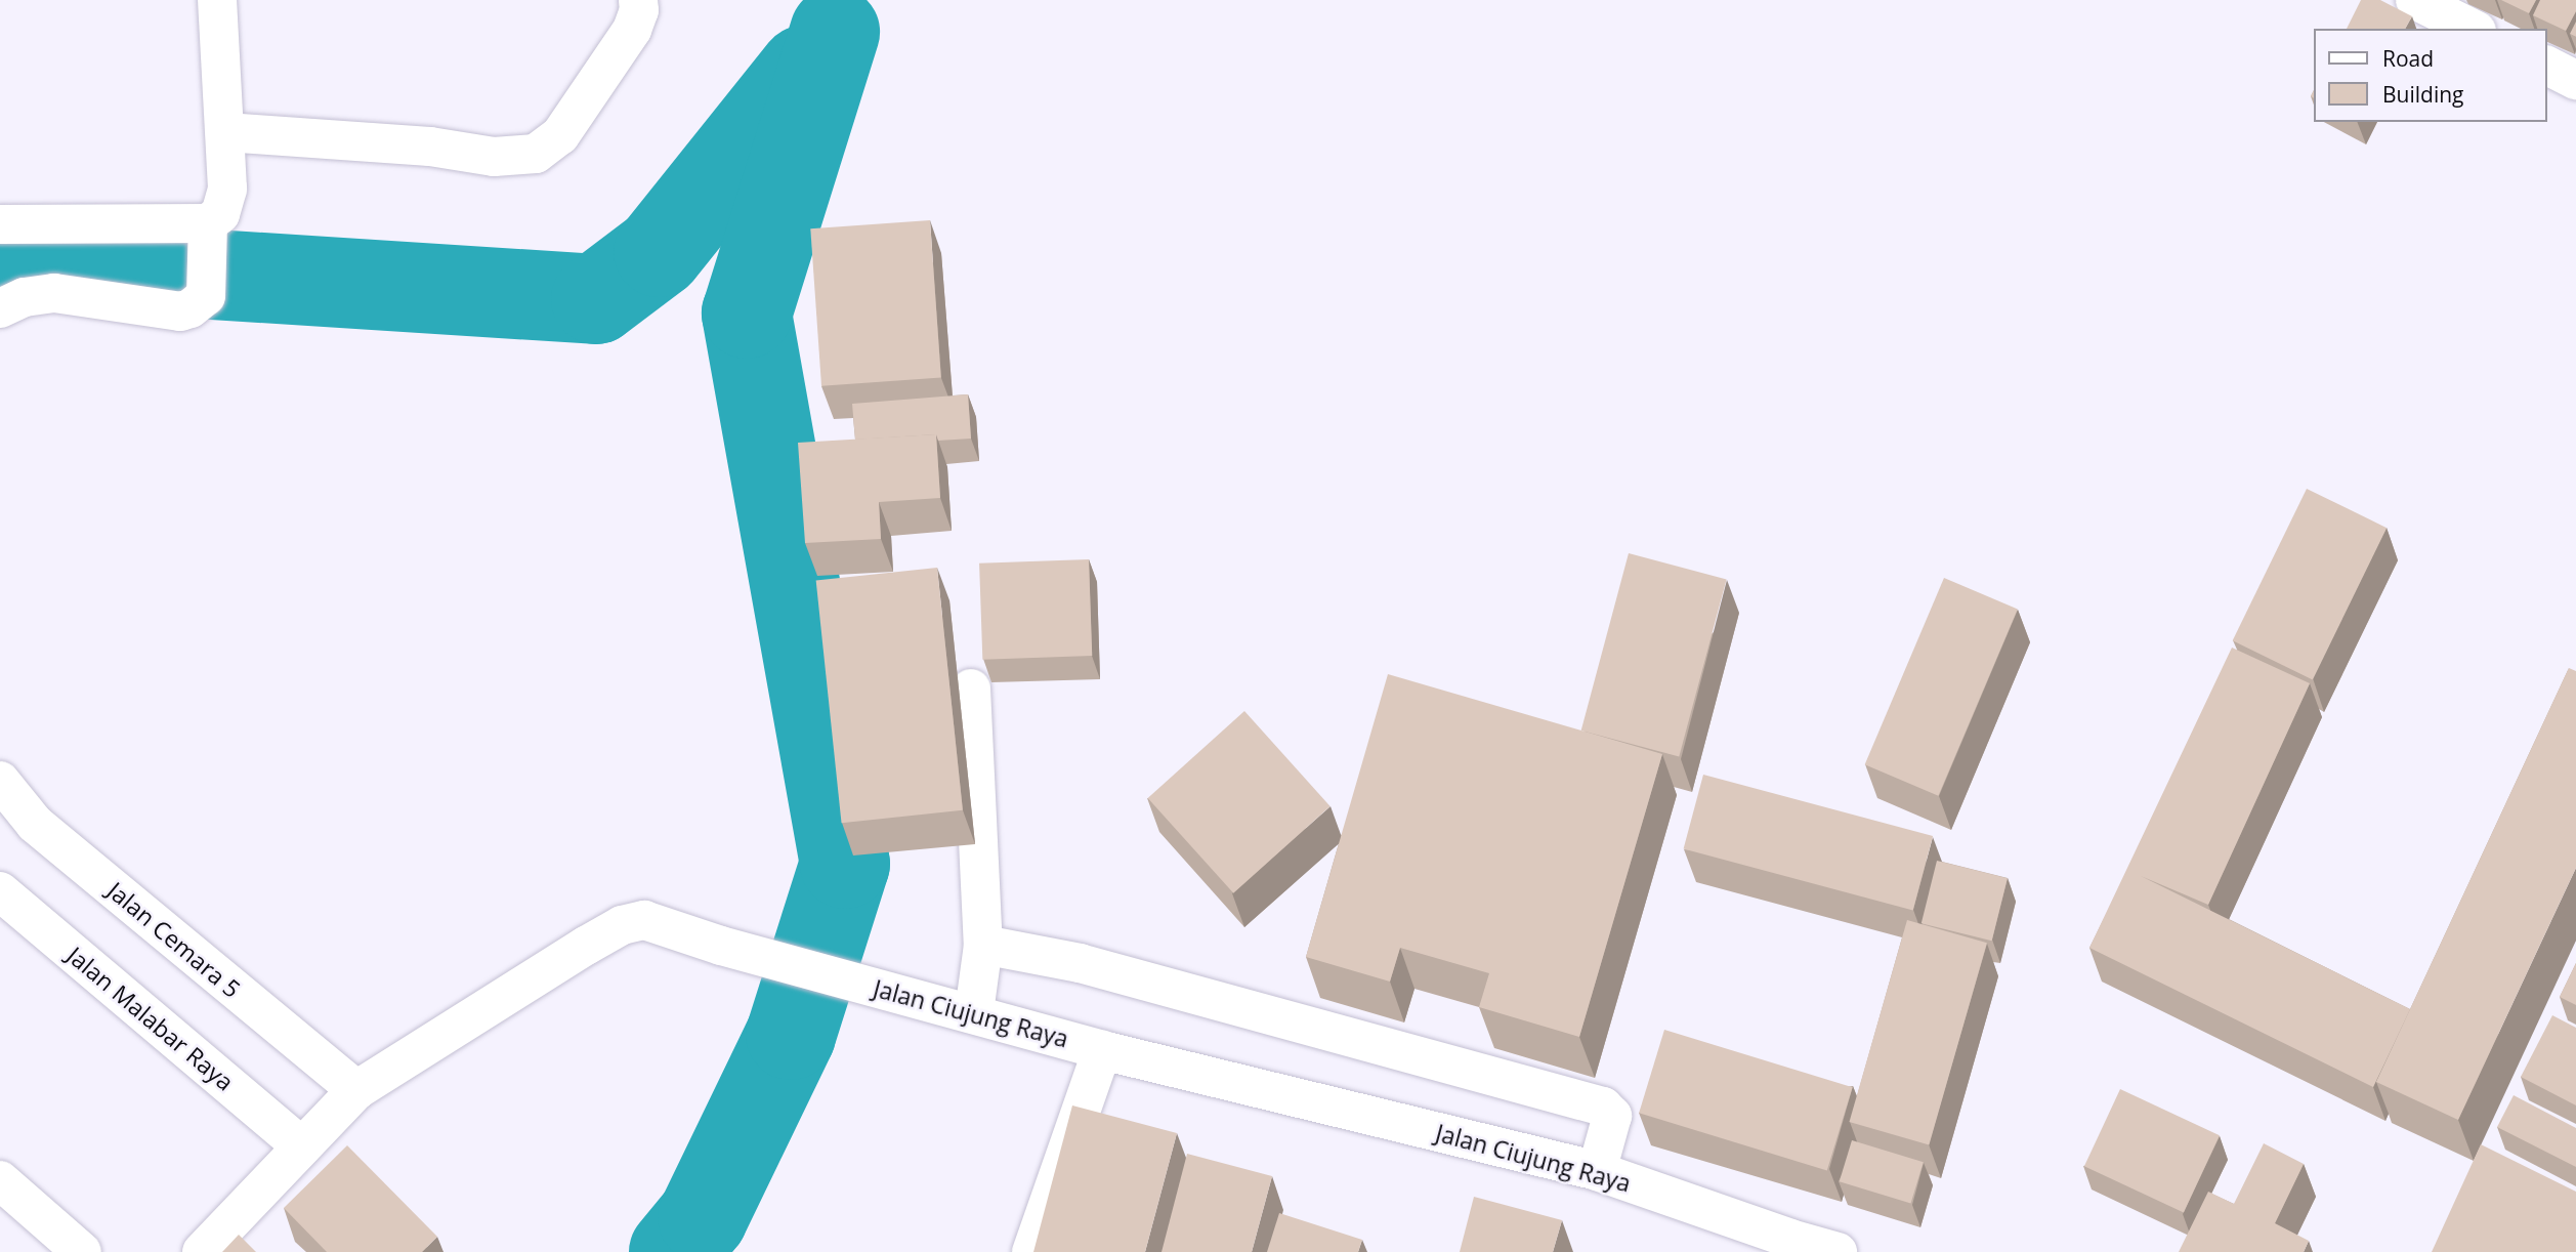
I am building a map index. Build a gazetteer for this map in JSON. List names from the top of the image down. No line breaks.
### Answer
{"streets":{"street":["Jalan Cemara 5","Jalan Ciujung Raya","Jalan Malabar Raya"]},"crossings":[["Jalan Cemara 5","Jalan Ciujung Raya"],["Jalan Ciujung Raya","Jalan Malabar Raya"]],"legend":["Road","Building"]}
